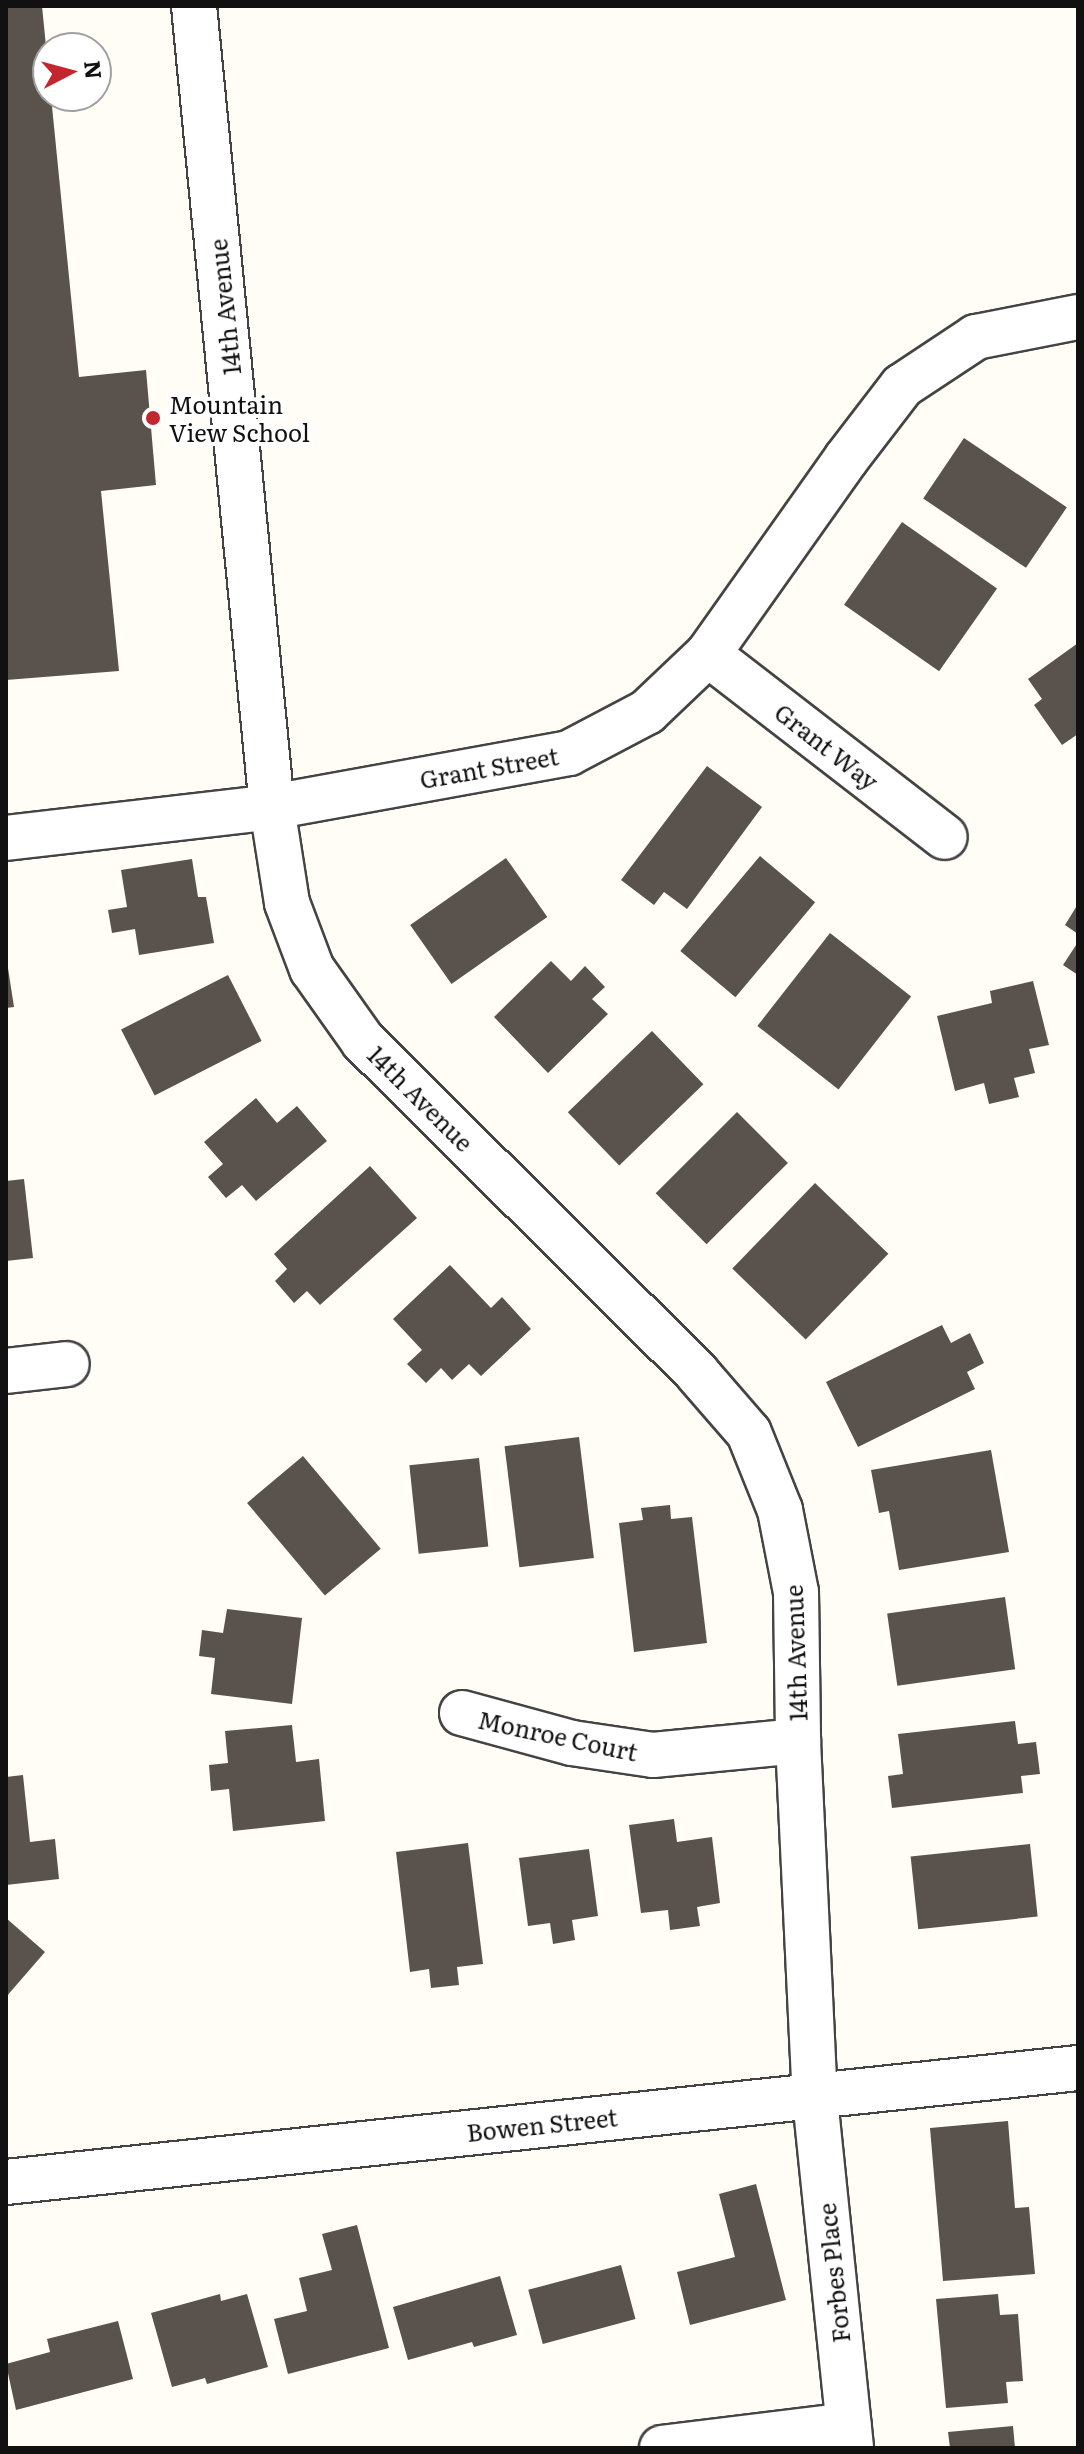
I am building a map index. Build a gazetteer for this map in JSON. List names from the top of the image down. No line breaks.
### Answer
{"streets":{"street":["14th Avenue","Grant Way","Grant Street","Monroe Court","Bowen Street","Forbes Place"]},"crossings":[["14th Avenue","Grant Street"],["14th Avenue","Monroe Court"],["14th Avenue","Bowen Street"],["14th Avenue","Forbes Place"],["Grant Way","Grant Street"],["Bowen Street","Forbes Place"]],"places":["Mountain View School"],"north":"right"}
